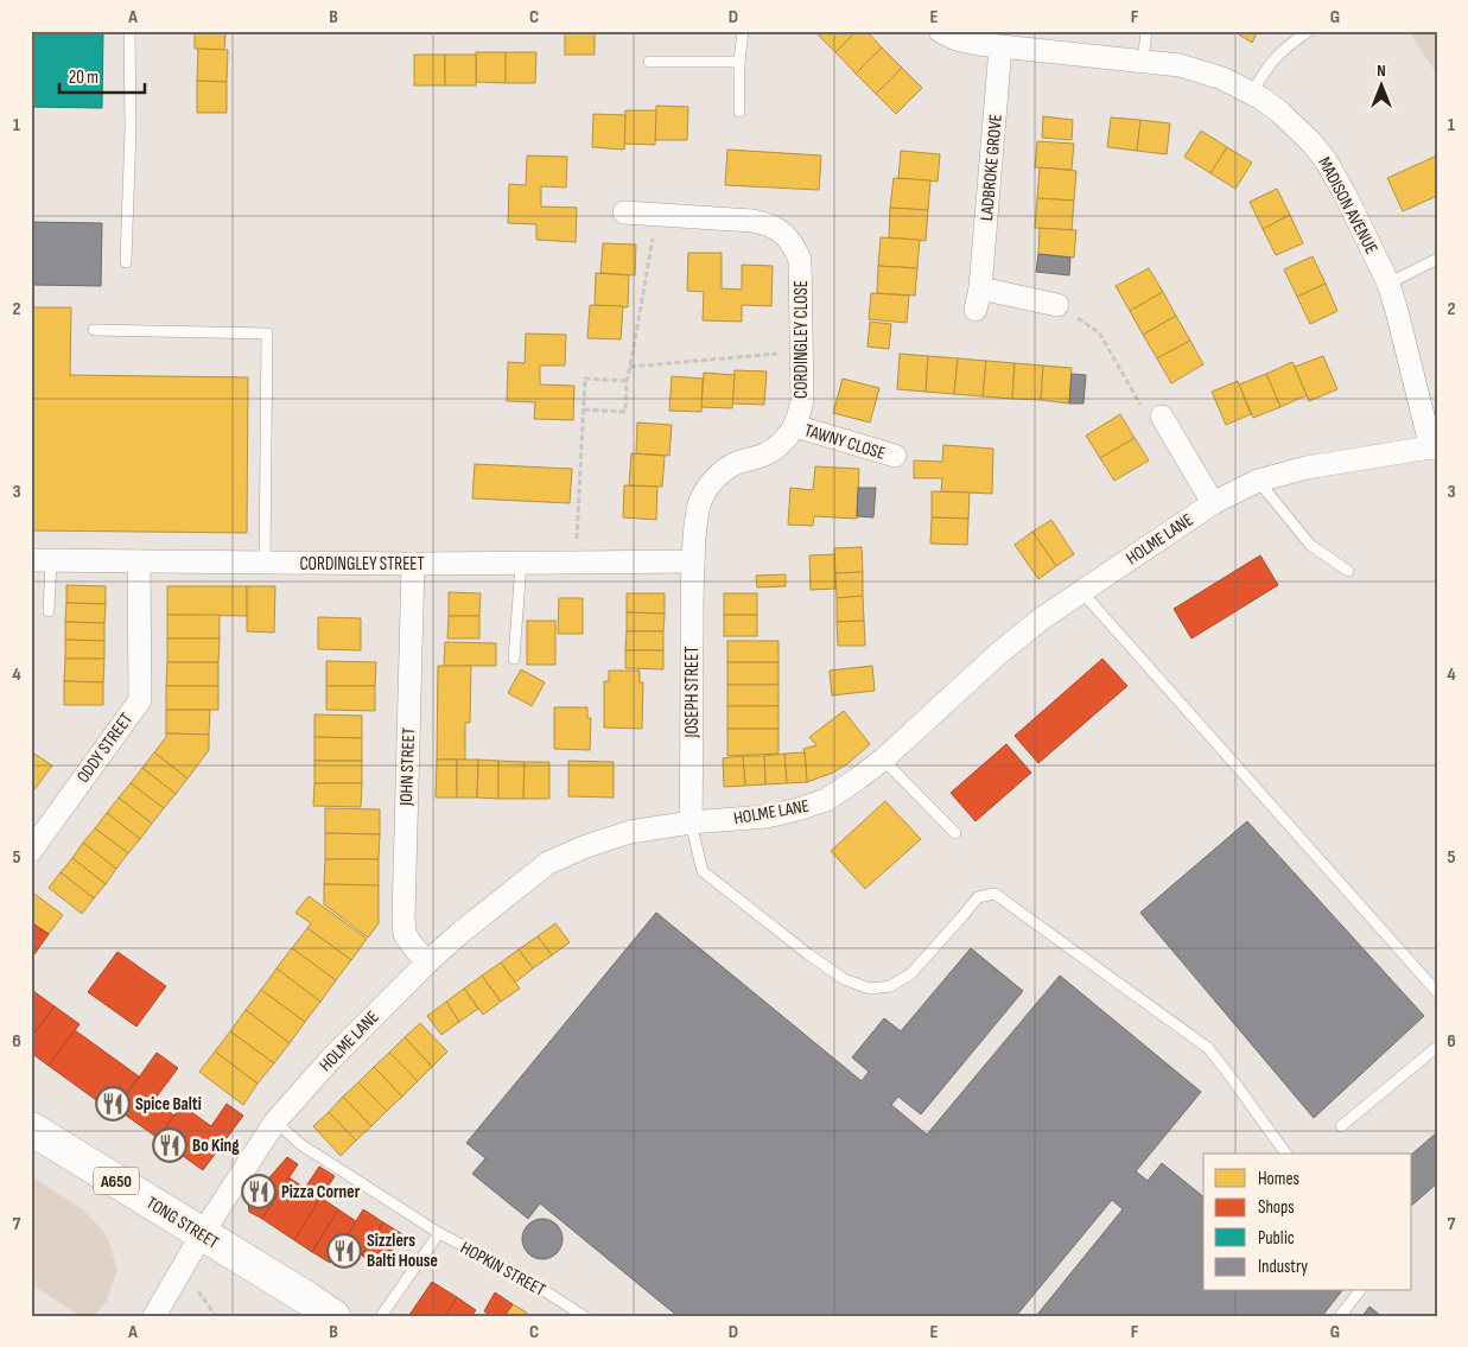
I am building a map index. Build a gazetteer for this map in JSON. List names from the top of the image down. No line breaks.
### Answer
{"streets":{"highway":["A650","TONG STREET"],"street":["LADBROKE GROVE","MADISON AVENUE","CORDINGLEY CLOSE","TAWNY CLOSE","HOLME LANE","CORDINGLEY STREET","JOSEPH STREET","ODDY STREET","JOHN STREET"],"lane":["HOPKIN STREET"]},"crossings":[["LADBROKE GROVE","MADISON AVENUE"],["MADISON AVENUE","HOLME LANE"],["CORDINGLEY CLOSE","TAWNY CLOSE"],["CORDINGLEY CLOSE","CORDINGLEY STREET"],["CORDINGLEY CLOSE","JOSEPH STREET"],["HOLME LANE","JOSEPH STREET"],["HOLME LANE","JOHN STREET"],["HOLME LANE","TONG STREET"],["HOLME LANE","HOPKIN STREET"],["CORDINGLEY STREET","JOSEPH STREET"],["CORDINGLEY STREET","ODDY STREET"],["CORDINGLEY STREET","JOHN STREET"]],"places":{"restaurant":["Spice Balti","Bo King","Pizza Corner","Sizzlers Balti House"]},"legend":["Homes","Shops","Public","Industry"],"scale_bar":"20 m","north":"top","grid":{"columns":["A","B","C","D","E","F","G"],"rows":["1","2","3","4","5","6","7"]}}
